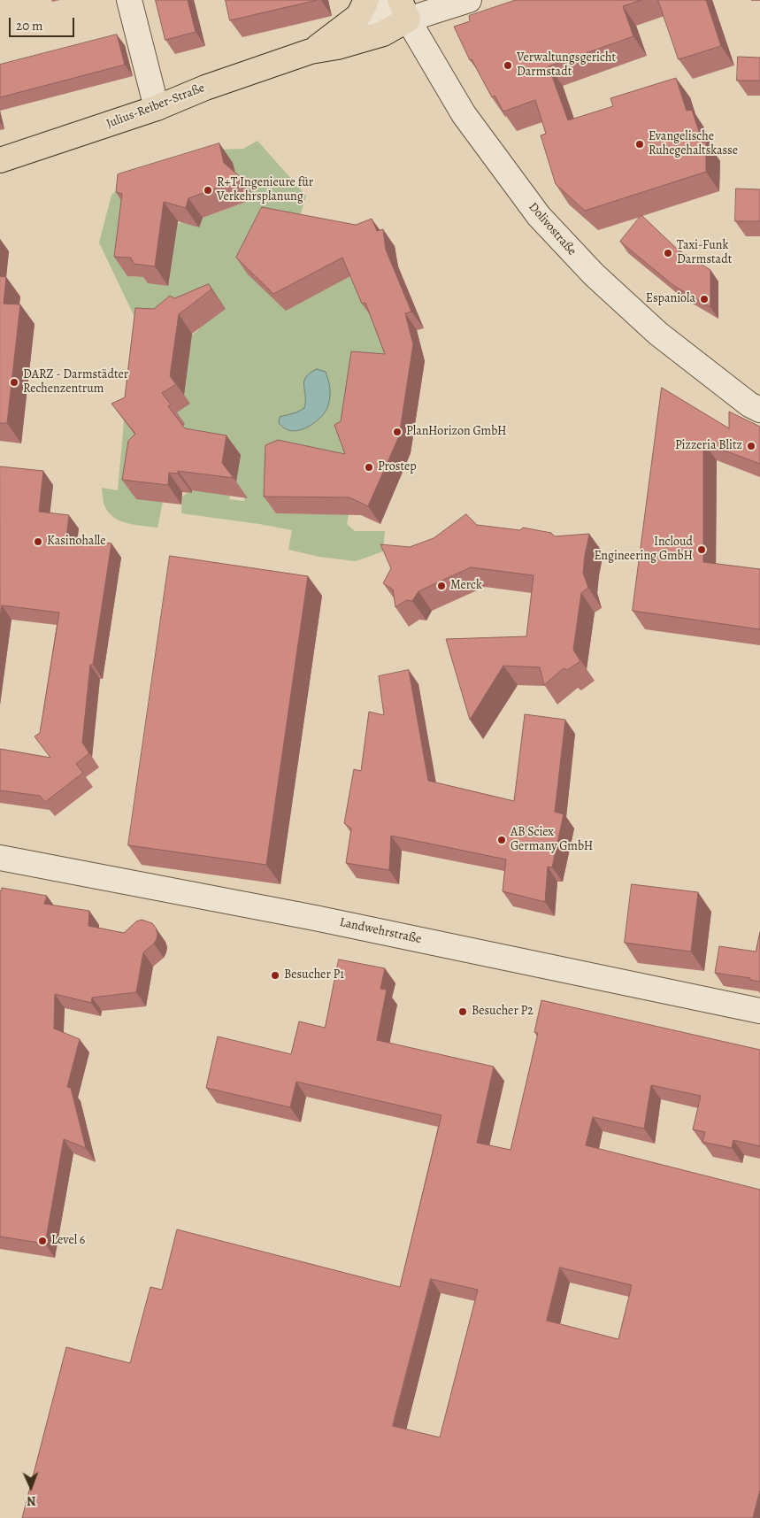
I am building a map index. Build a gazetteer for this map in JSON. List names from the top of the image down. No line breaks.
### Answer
{"streets":{"main road":["Julius-Reiber-Straße"],"street":["Dolivostraße","Landwehrstraße"]},"crossings":[["Julius-Reiber-Straße","Dolivostraße"]],"places":["Verwaltungsgericht Darmstadt","Evangelische Ruhegehaltskasse","R+T Ingenieure für Verkehrsplanung","Taxi-Funk Darmstadt","Espaniola","DARZ - Darmstädter Rechenzentrum","PlanHorizon GmbH","Pizzeria Blitz","Prostep","Kasinohalle","Incloud Engineering GmbH","Merck","AB Sciex Germany GmbH","Besucher P1","Besucher P2","Level 6"],"scale_bar":"20 m","north":"bottom"}
